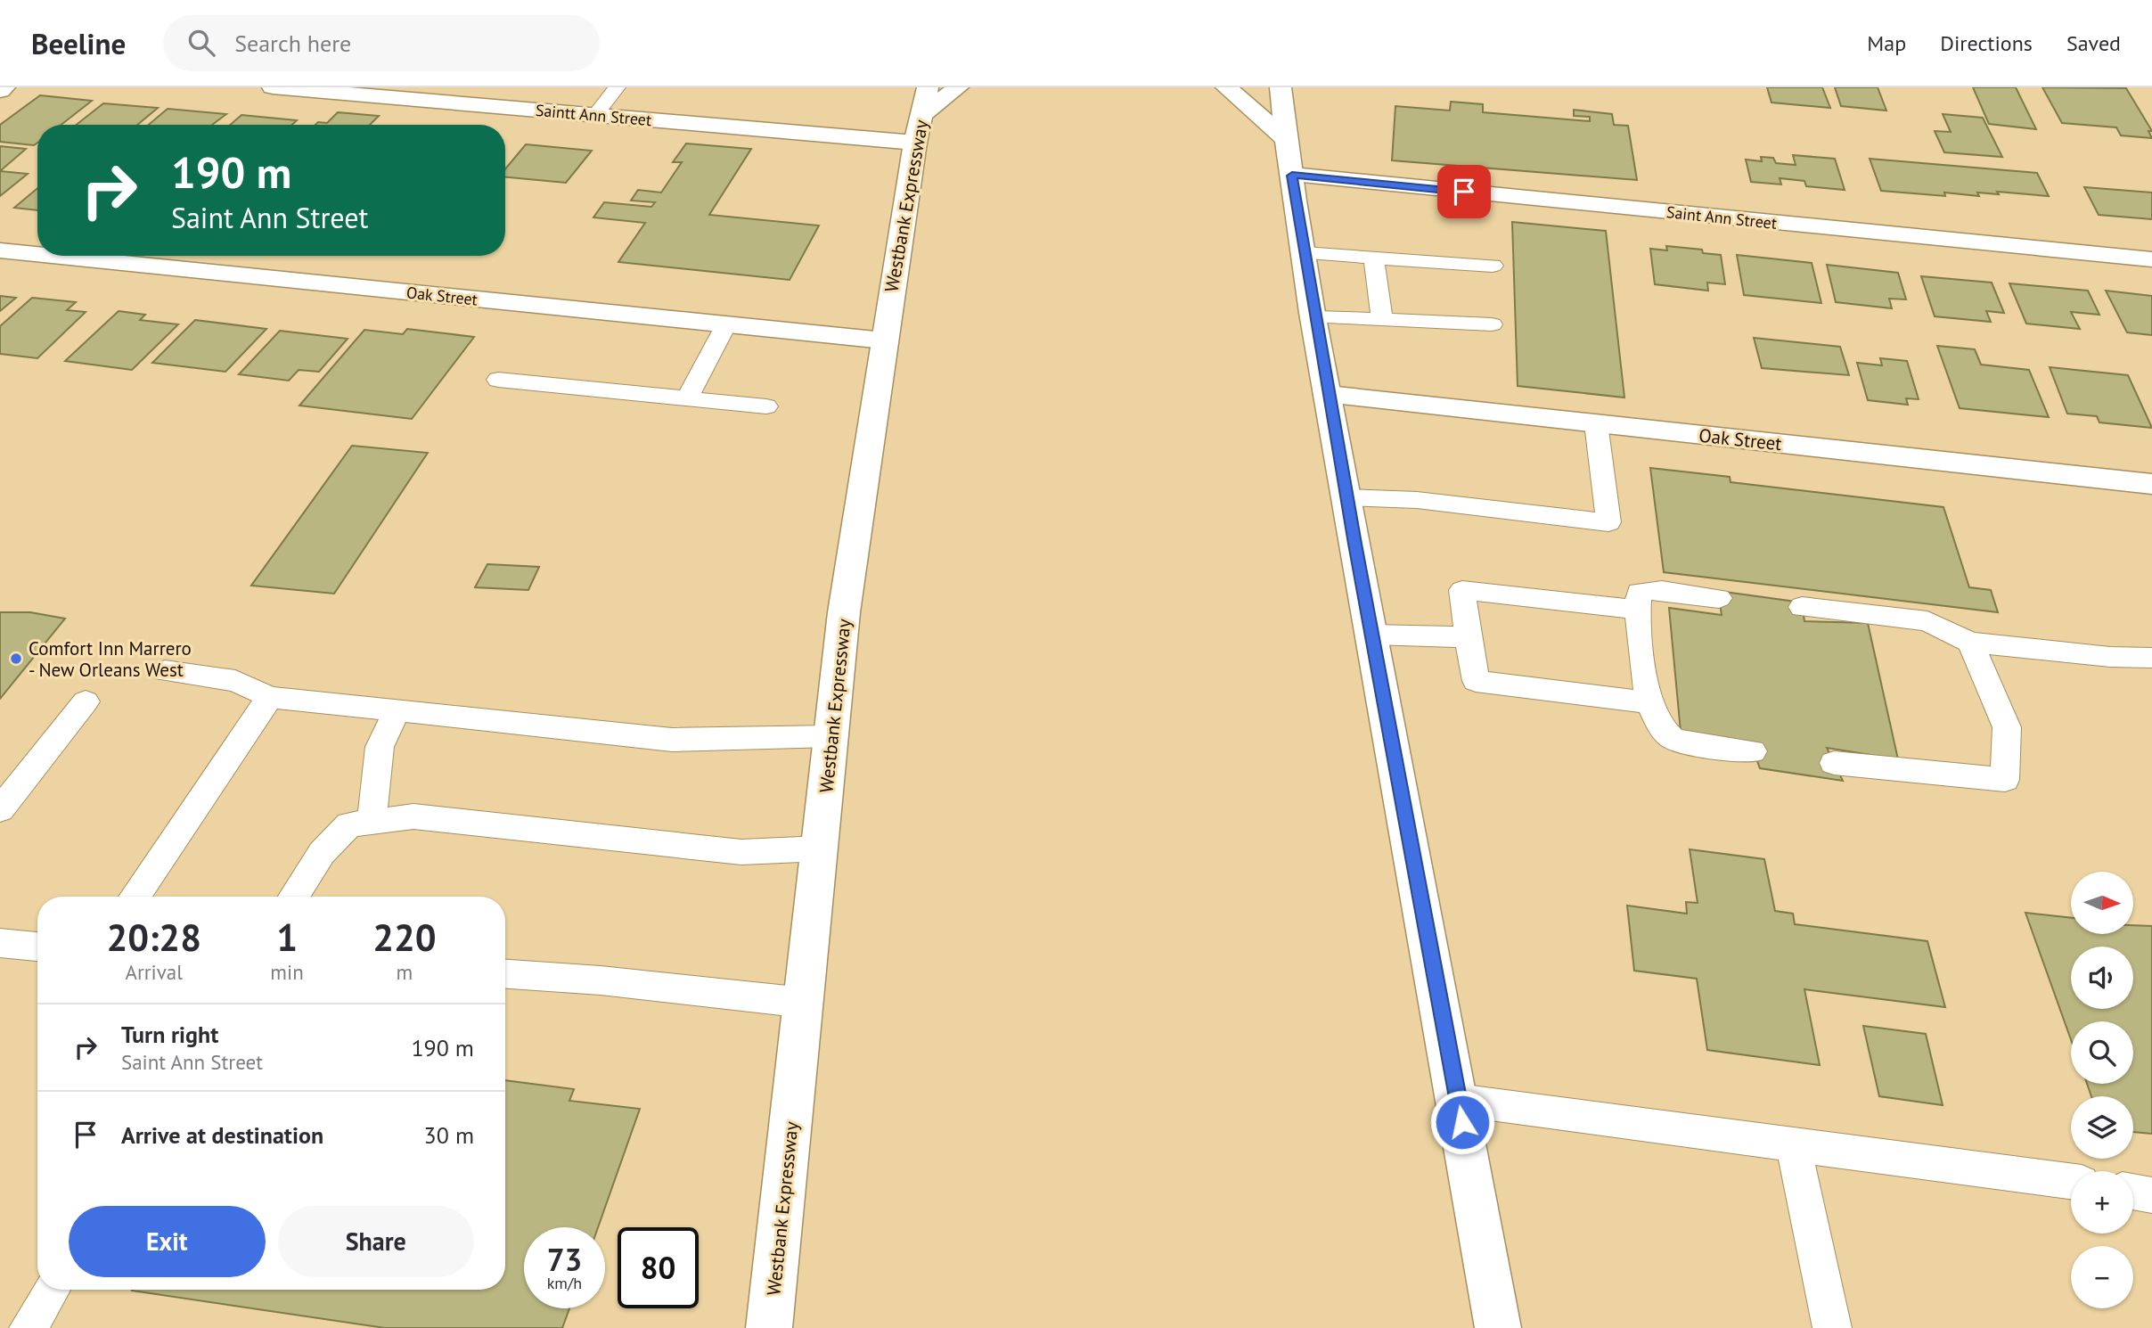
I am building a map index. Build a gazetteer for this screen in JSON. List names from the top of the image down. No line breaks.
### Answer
{"streets":{"main road":["Saintt Ann Street","Westbank Expressway","Saint Ann Street","Oak Street"]},"crossings":[["Saintt Ann Street","Westbank Expressway"],["Westbank Expressway","Oak Street"]],"places":["Comfort Inn Marrero - New Orleans West"],"north":"right","page":{"header":"Beeline","search":"Search here","nav":["Map","Directions","Saved"],"turn":["190 m","Saint Ann Street"],"map_buttons":["+","−"],"eta":["20:28","Arrival","1","min","220","m"],"list":[{"name":"Turn right","note":"Saint Ann Street","value":"190 m"},{"name":"Arrive at destination","value":"30 m"}],"buttons":["Exit","Share"],"speed":"73 km/h","limit":"80"}}
